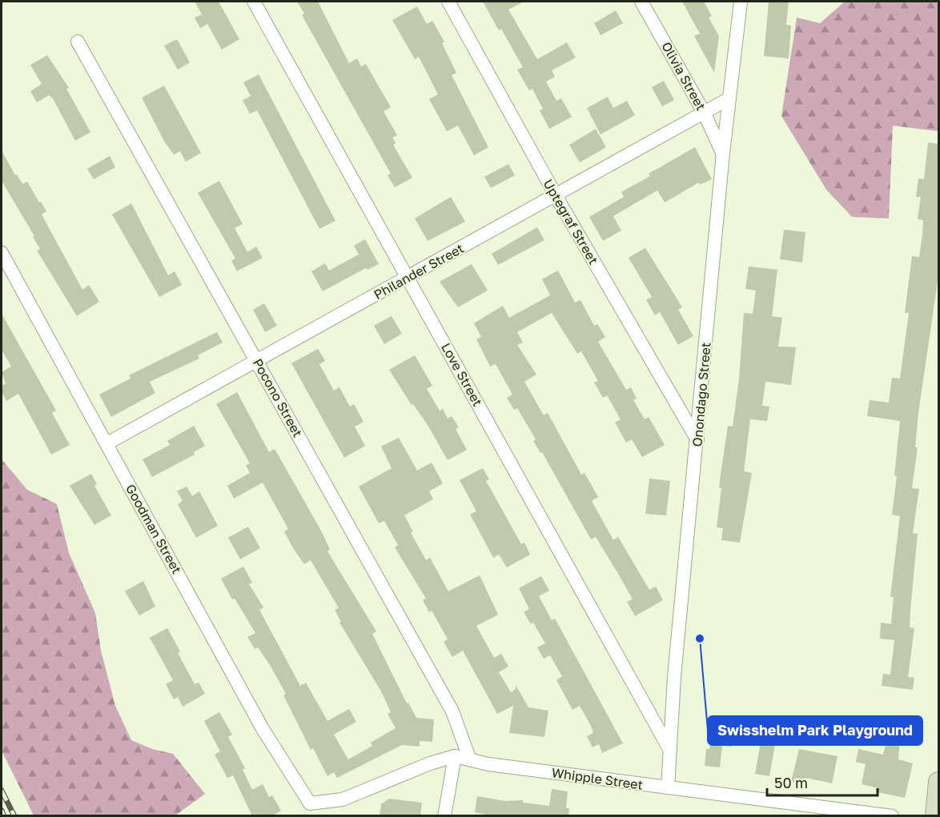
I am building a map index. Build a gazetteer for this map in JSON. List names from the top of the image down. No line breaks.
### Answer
{"streets":{"street":["Olivia Street","Uptegraf Street","Philander Street","Love Street","Onondago Street","Pocono Street","Goodman Street","Whipple Street"]},"crossings":[["Olivia Street","Philander Street"],["Olivia Street","Onondago Street"],["Uptegraf Street","Philander Street"],["Uptegraf Street","Onondago Street"],["Philander Street","Love Street"],["Philander Street","Onondago Street"],["Philander Street","Pocono Street"],["Philander Street","Goodman Street"],["Love Street","Onondago Street"],["Onondago Street","Whipple Street"],["Pocono Street","Whipple Street"],["Goodman Street","Whipple Street"]],"places":["Swisshelm Park Playground"],"scale_bar":"50 m"}
